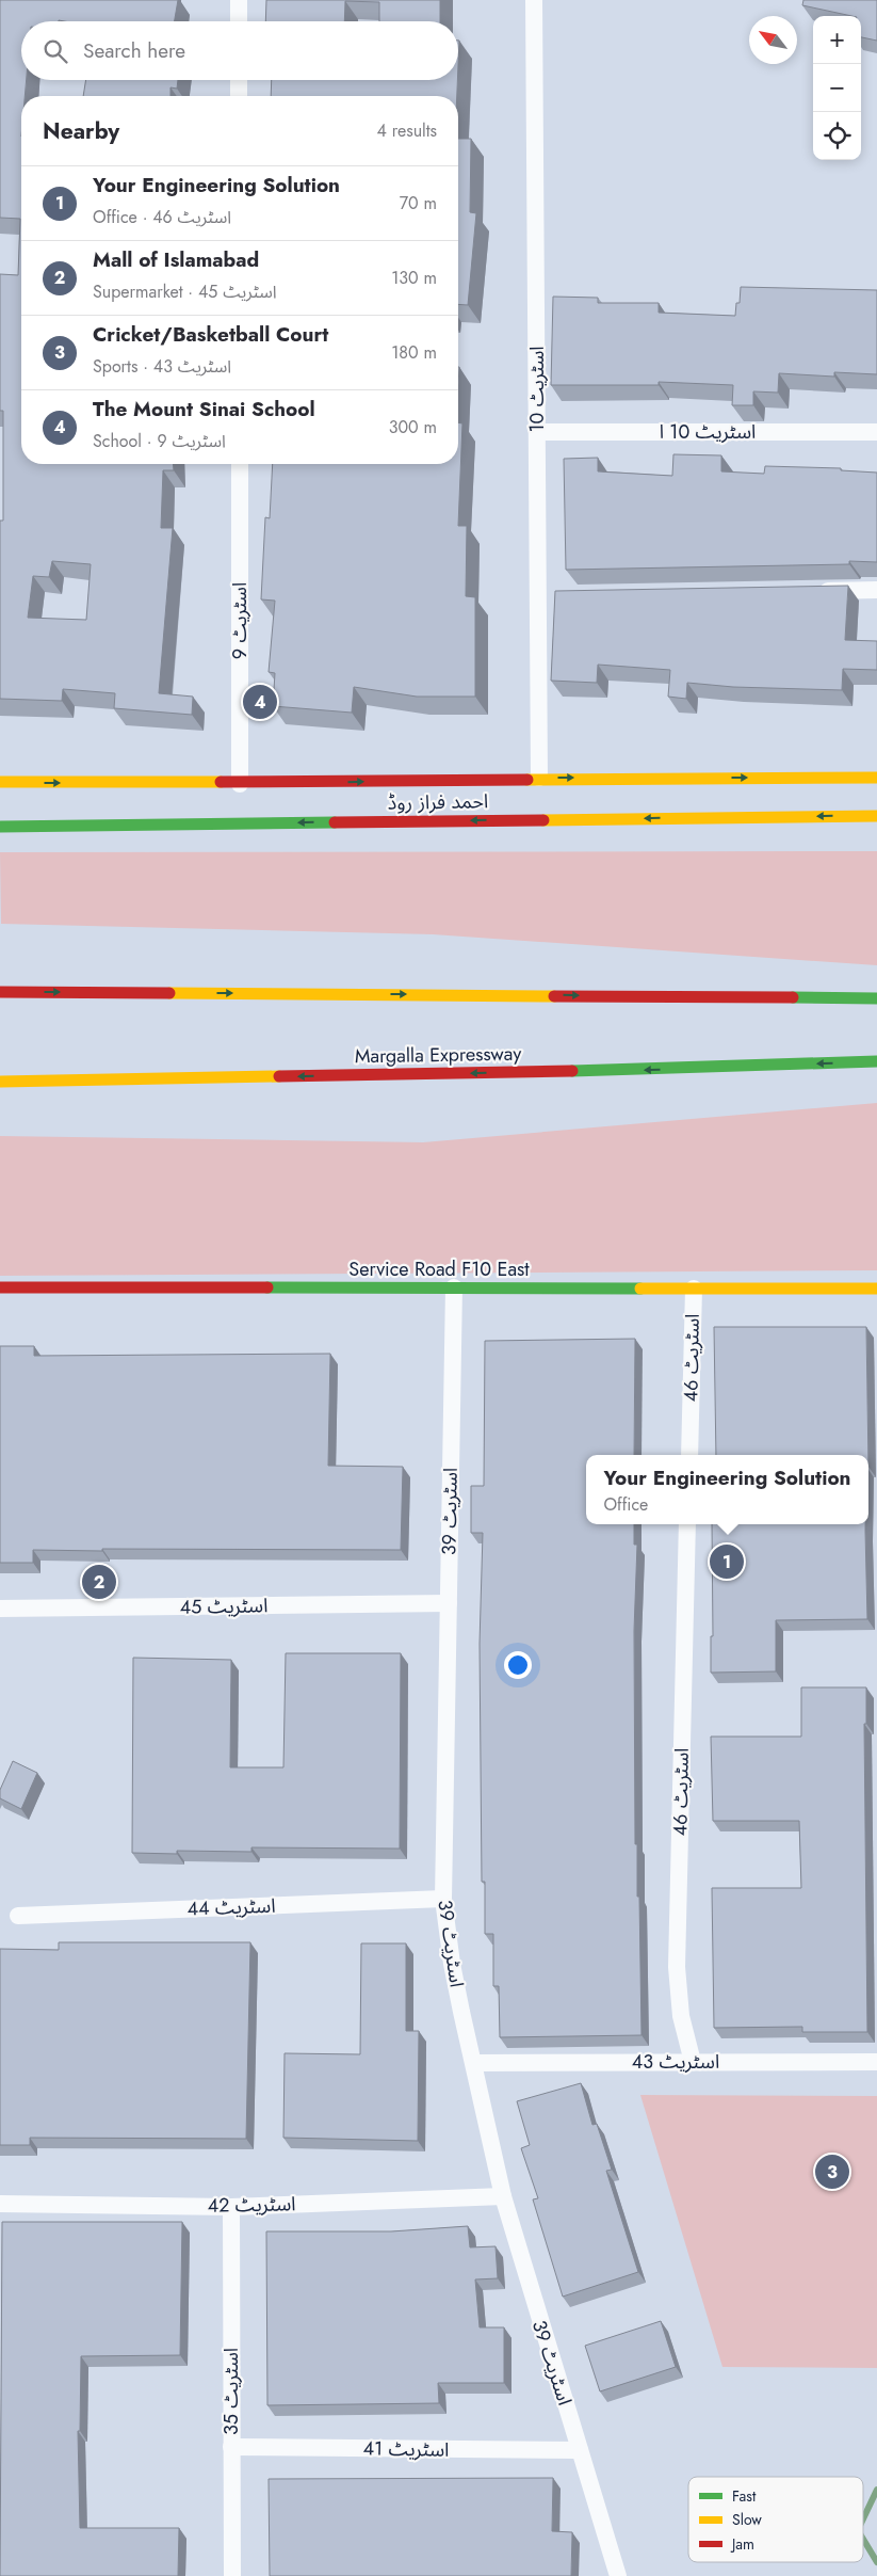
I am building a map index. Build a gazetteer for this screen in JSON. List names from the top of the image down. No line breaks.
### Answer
{"streets":{"main road":["احمد فراز روڈ","Margalla Expressway","Service Road F10 East"],"street":["اسٹریٹ 10","اسٹریٹ 10 ا","اسٹریٹ 9","اسٹریٹ 46","اسٹریٹ 39","اسٹریٹ 45","اسٹریٹ 44","اسٹریٹ 43","اسٹریٹ 42","اسٹریٹ 35","اسٹریٹ 41"]},"crossings":[["اسٹریٹ 10","اسٹریٹ 10 ا"],["اسٹریٹ 10","احمد فراز روڈ"],["اسٹریٹ 9","احمد فراز روڈ"],["Service Road F10 East","اسٹریٹ 46"],["Service Road F10 East","اسٹریٹ 39"],["اسٹریٹ 46","اسٹریٹ 43"],["اسٹریٹ 39","اسٹریٹ 45"],["اسٹریٹ 39","اسٹریٹ 44"],["اسٹریٹ 39","اسٹریٹ 43"],["اسٹریٹ 39","اسٹریٹ 42"],["اسٹریٹ 39","اسٹریٹ 41"],["اسٹریٹ 42","اسٹریٹ 35"],["اسٹریٹ 35","اسٹریٹ 41"]],"legend":["Fast","Slow","Jam"],"north":"top left","page":{"map_buttons":["+","−"],"search":"Search here","heading":["Nearby","4 results"],"list":[{"mark":"1","name":"Your Engineering Solution","note":"Office · اسٹریٹ 46","value":"70 m"},{"mark":"2","name":"Mall of Islamabad","note":"Supermarket · اسٹریٹ 45","value":"130 m"},{"mark":"3","name":"Cricket/Basketball Court","note":"Sports · اسٹریٹ 43","value":"180 m"},{"mark":"4","name":"The Mount Sinai School","note":"School · اسٹریٹ 9","value":"300 m"}],"pins":["4","1","2","3"],"popup":["Your Engineering Solution","Office"]}}
